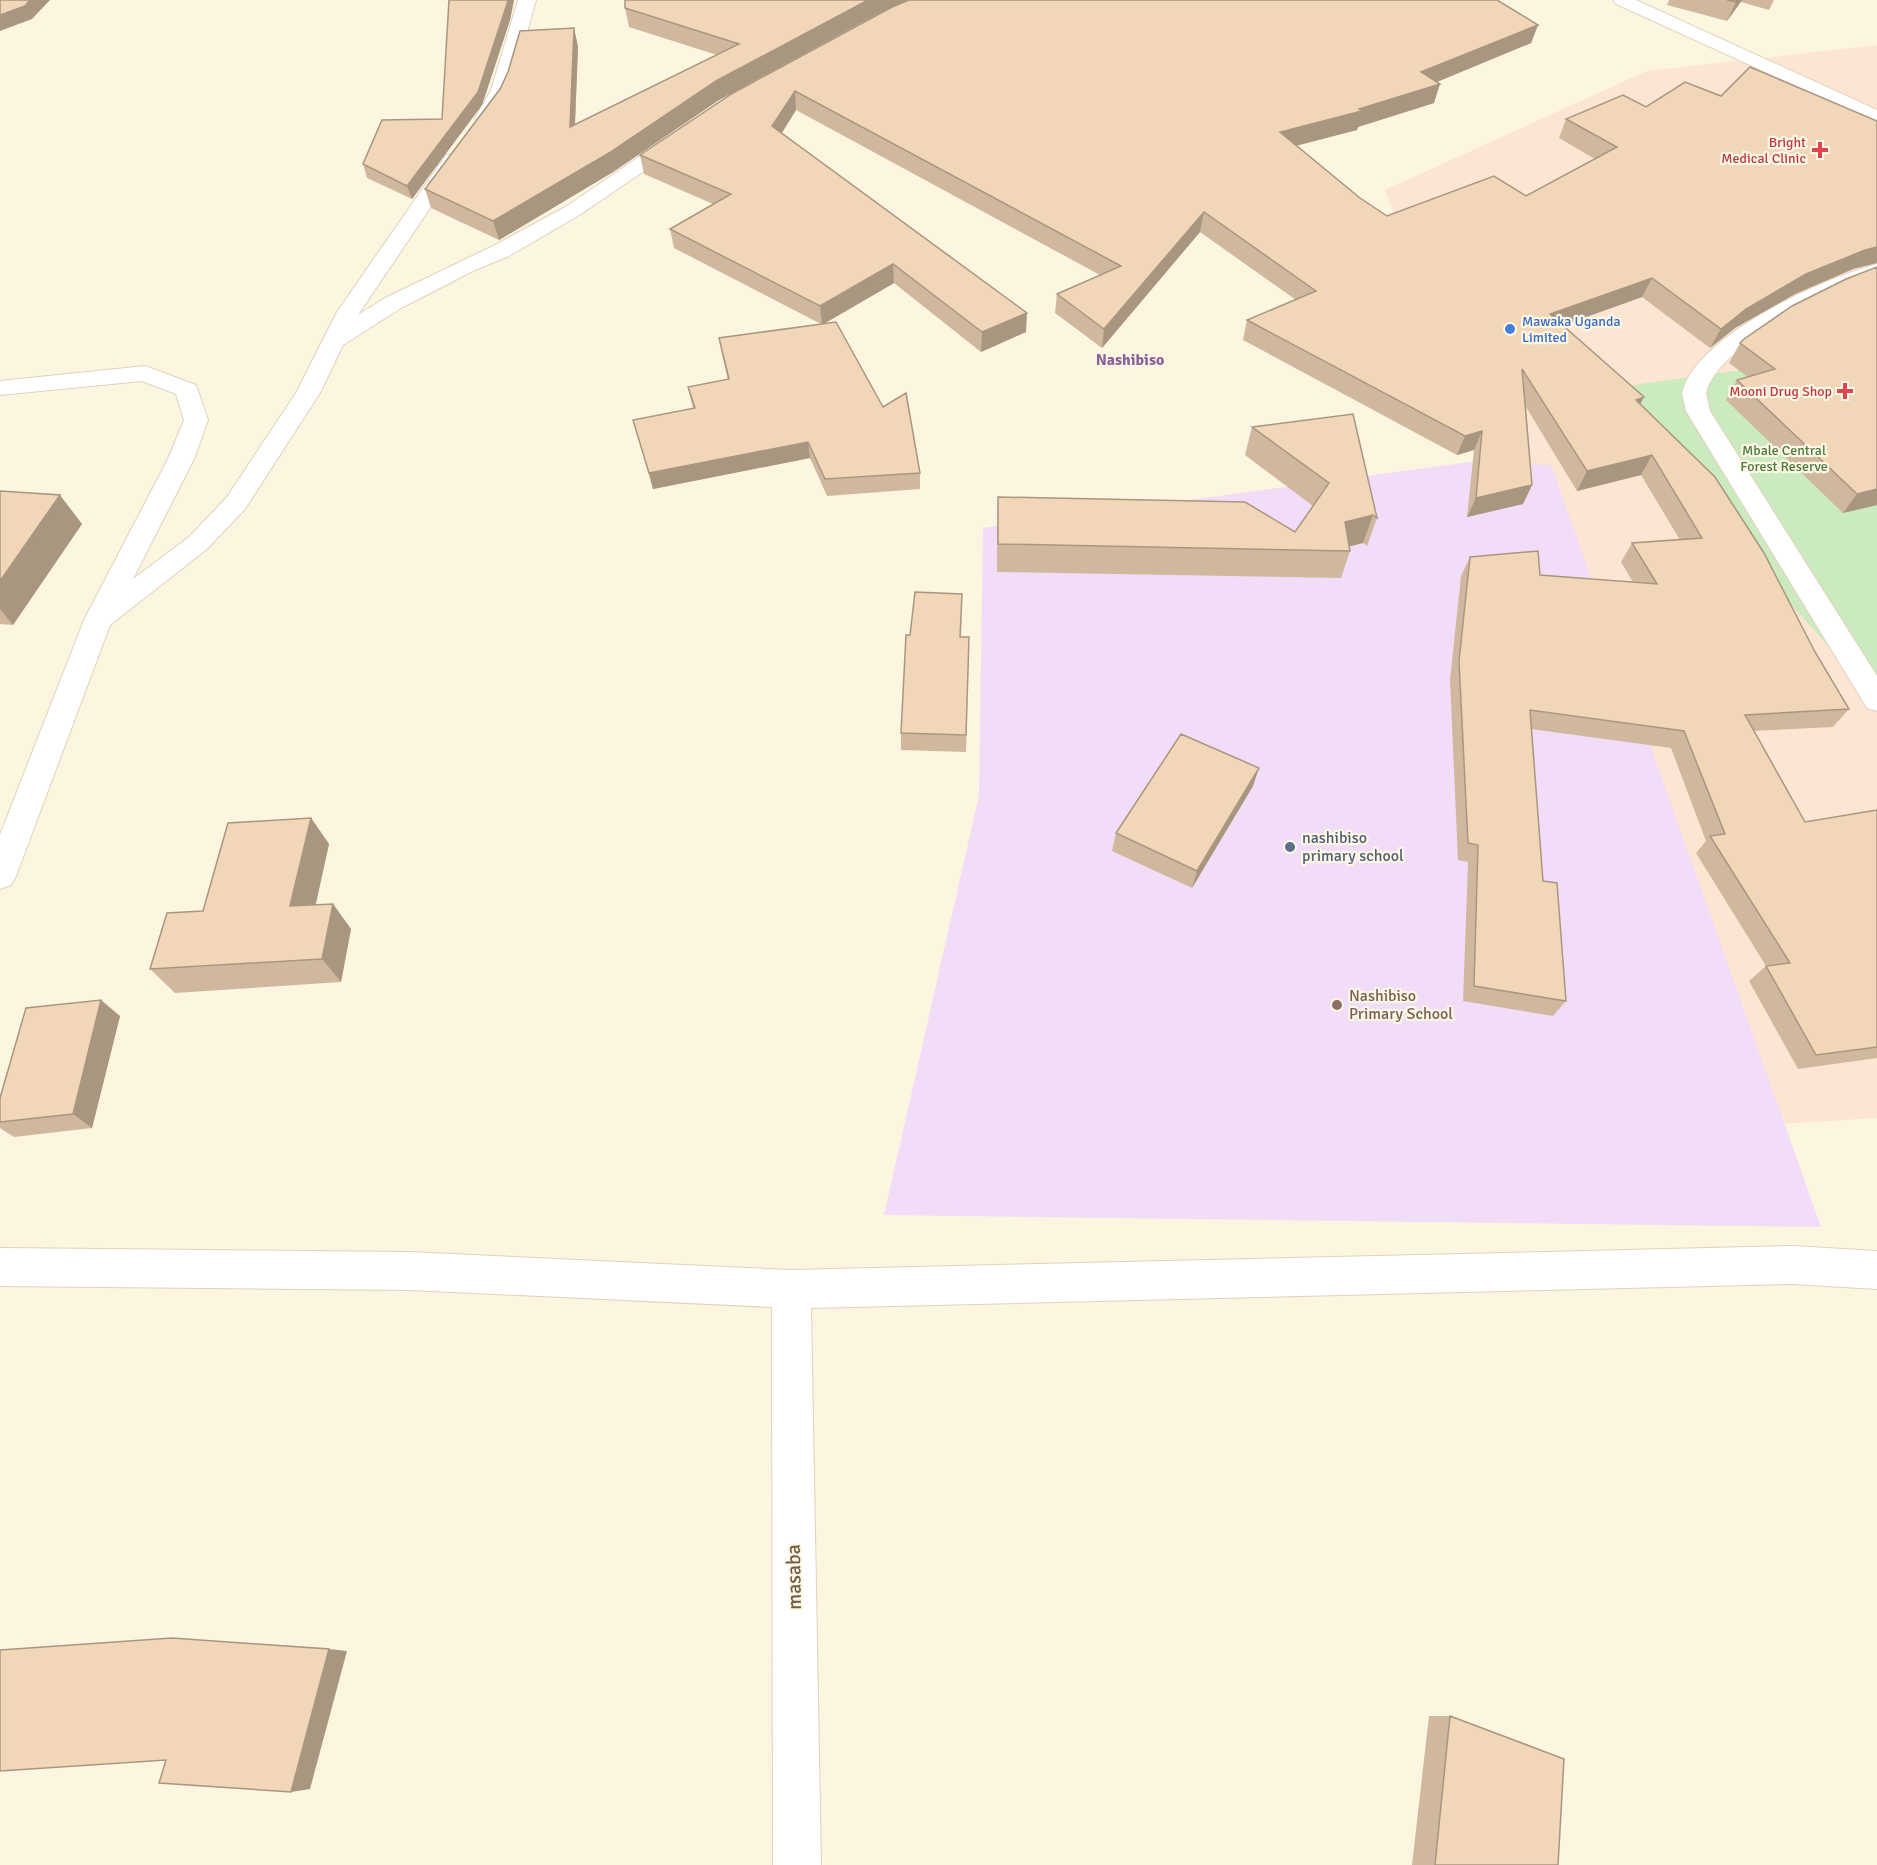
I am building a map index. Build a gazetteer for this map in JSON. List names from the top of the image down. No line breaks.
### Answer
{"streets":{"street":["masaba"]},"districts":["Nashibiso"],"parks":["Mbale Central Forest Reserve"],"places":{"health":["Bright Medical Clinic","Mooni Drug Shop"],"other":["Mawaka Uganda Limited","nashibiso primary school","Nashibiso Primary School"]}}
